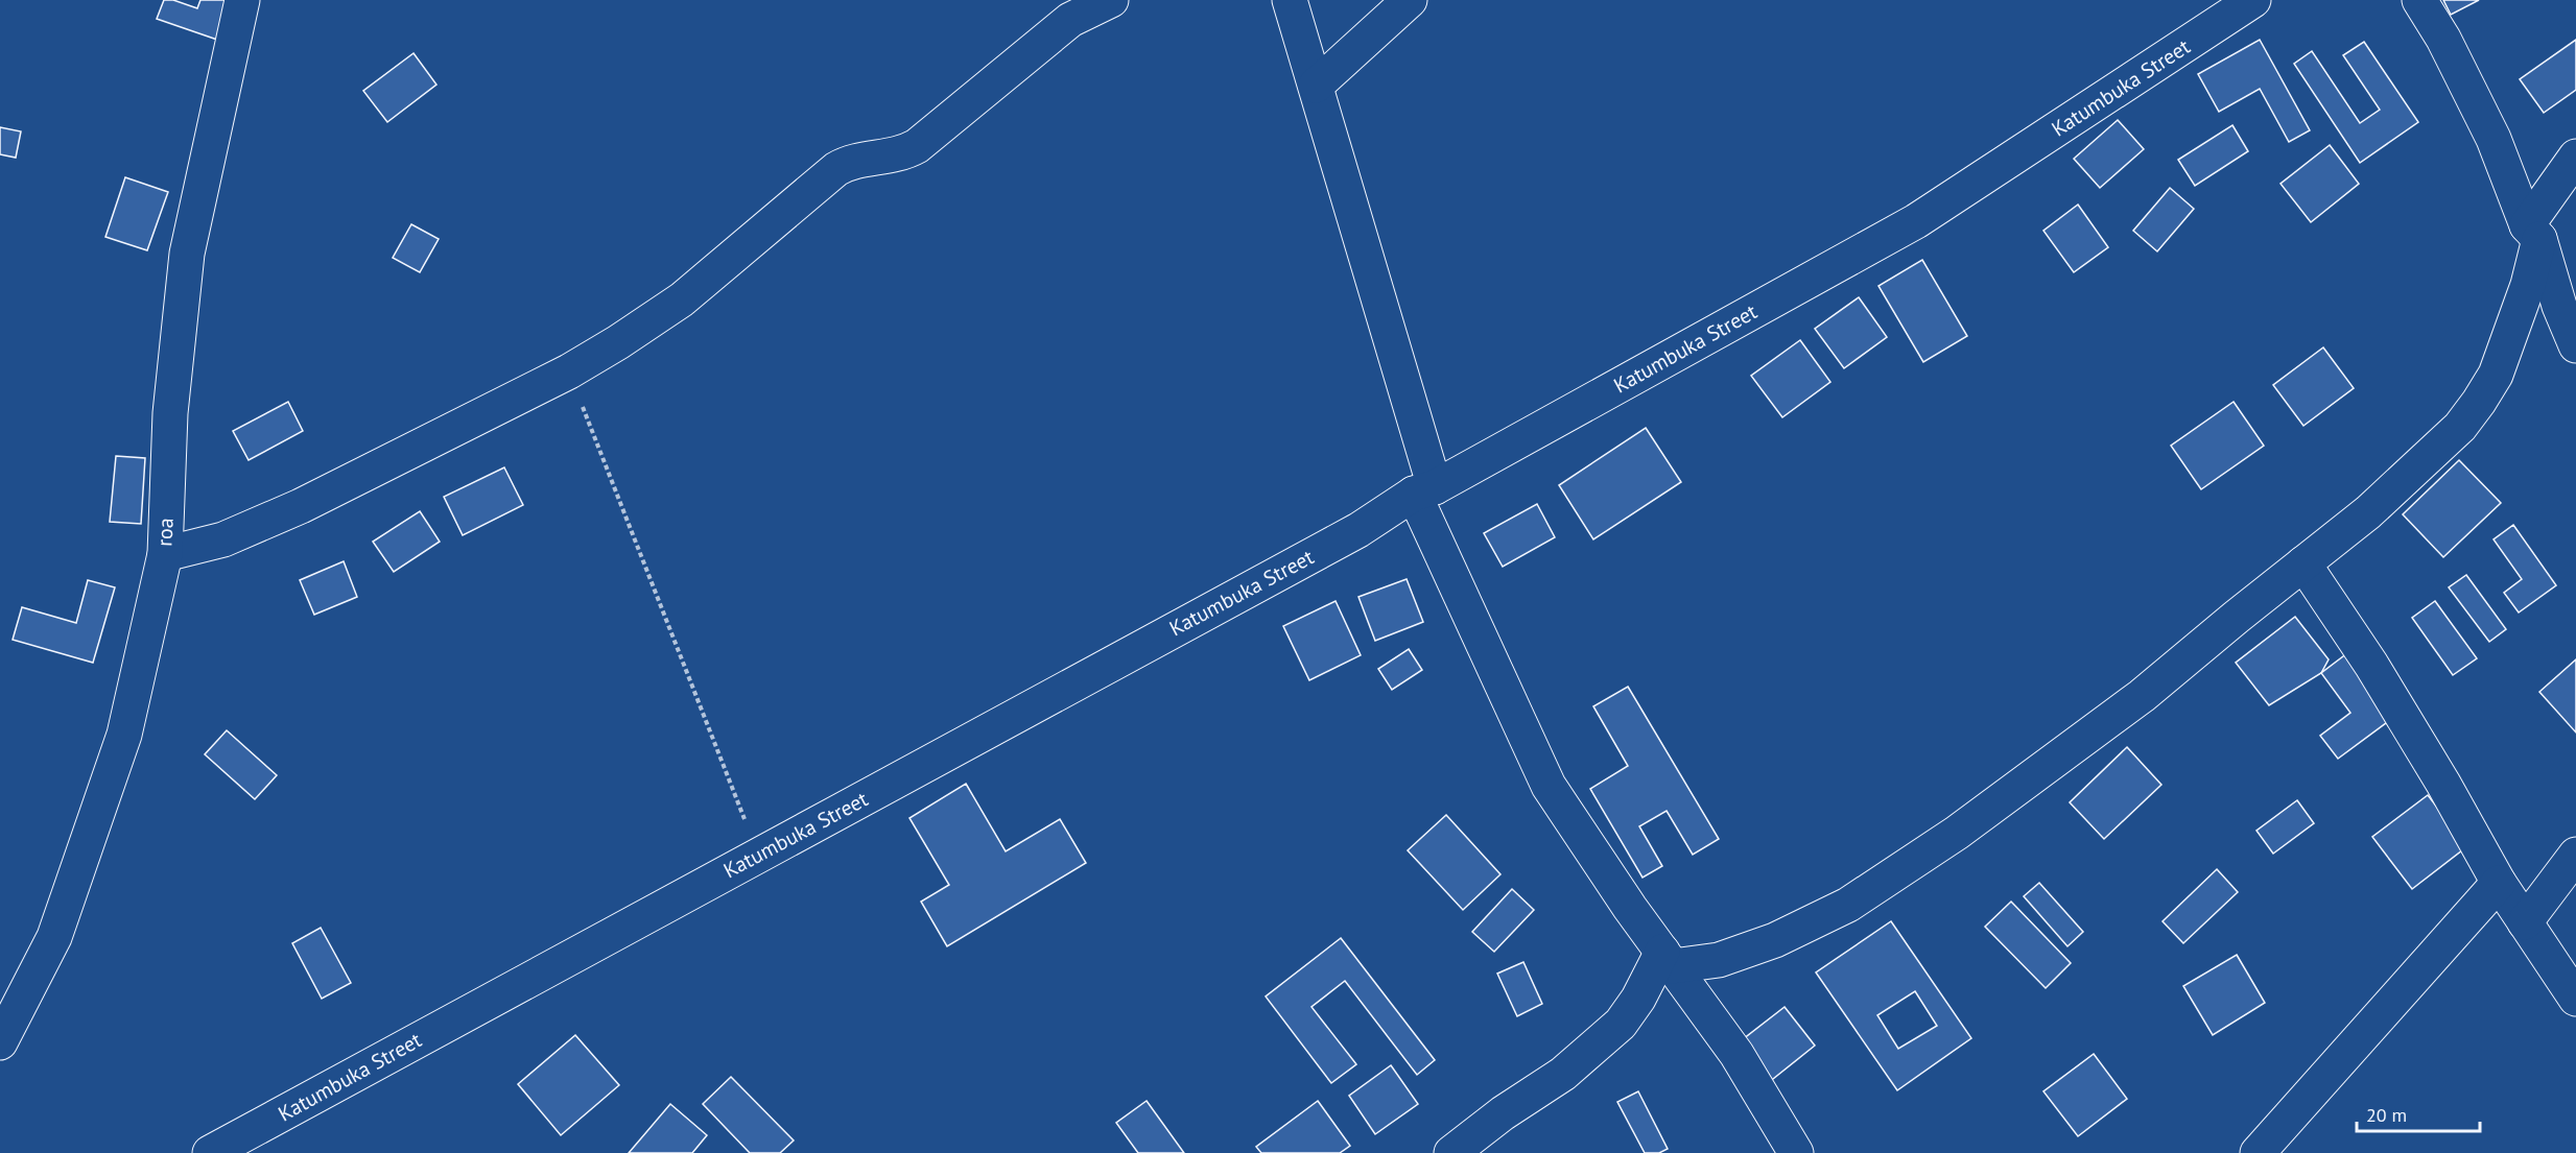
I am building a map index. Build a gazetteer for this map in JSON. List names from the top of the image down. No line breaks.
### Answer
{"streets":{"street":["Katumbuka Street","roa"]},"scale_bar":"20 m"}
